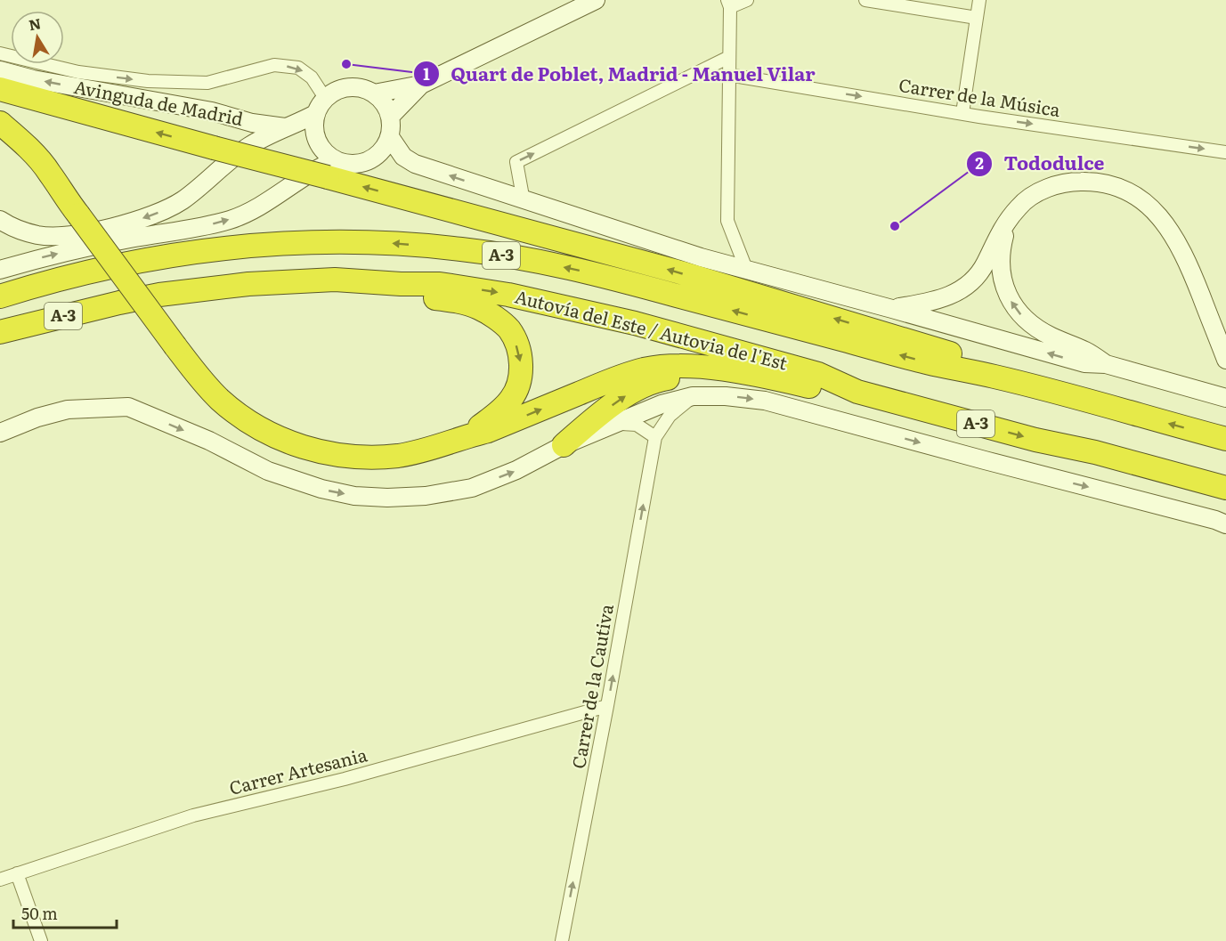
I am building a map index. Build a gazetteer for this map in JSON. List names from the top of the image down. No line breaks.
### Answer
{"streets":{"highway":["A-3","Autovía del Este / Autovia de l'Est"],"street":["Carrer de la Música","Avinguda de Madrid","Carrer de la Cautiva","Carrer Artesania"]},"crossings":[["Carrer de la Cautiva","Carrer Artesania"]],"one_way":["Carrer de la Música","Carrer de la Cautiva"],"places":["Quart de Poblet, Madrid - Manuel Vilar","Tododulce"],"scale_bar":"50 m","north":"top"}
